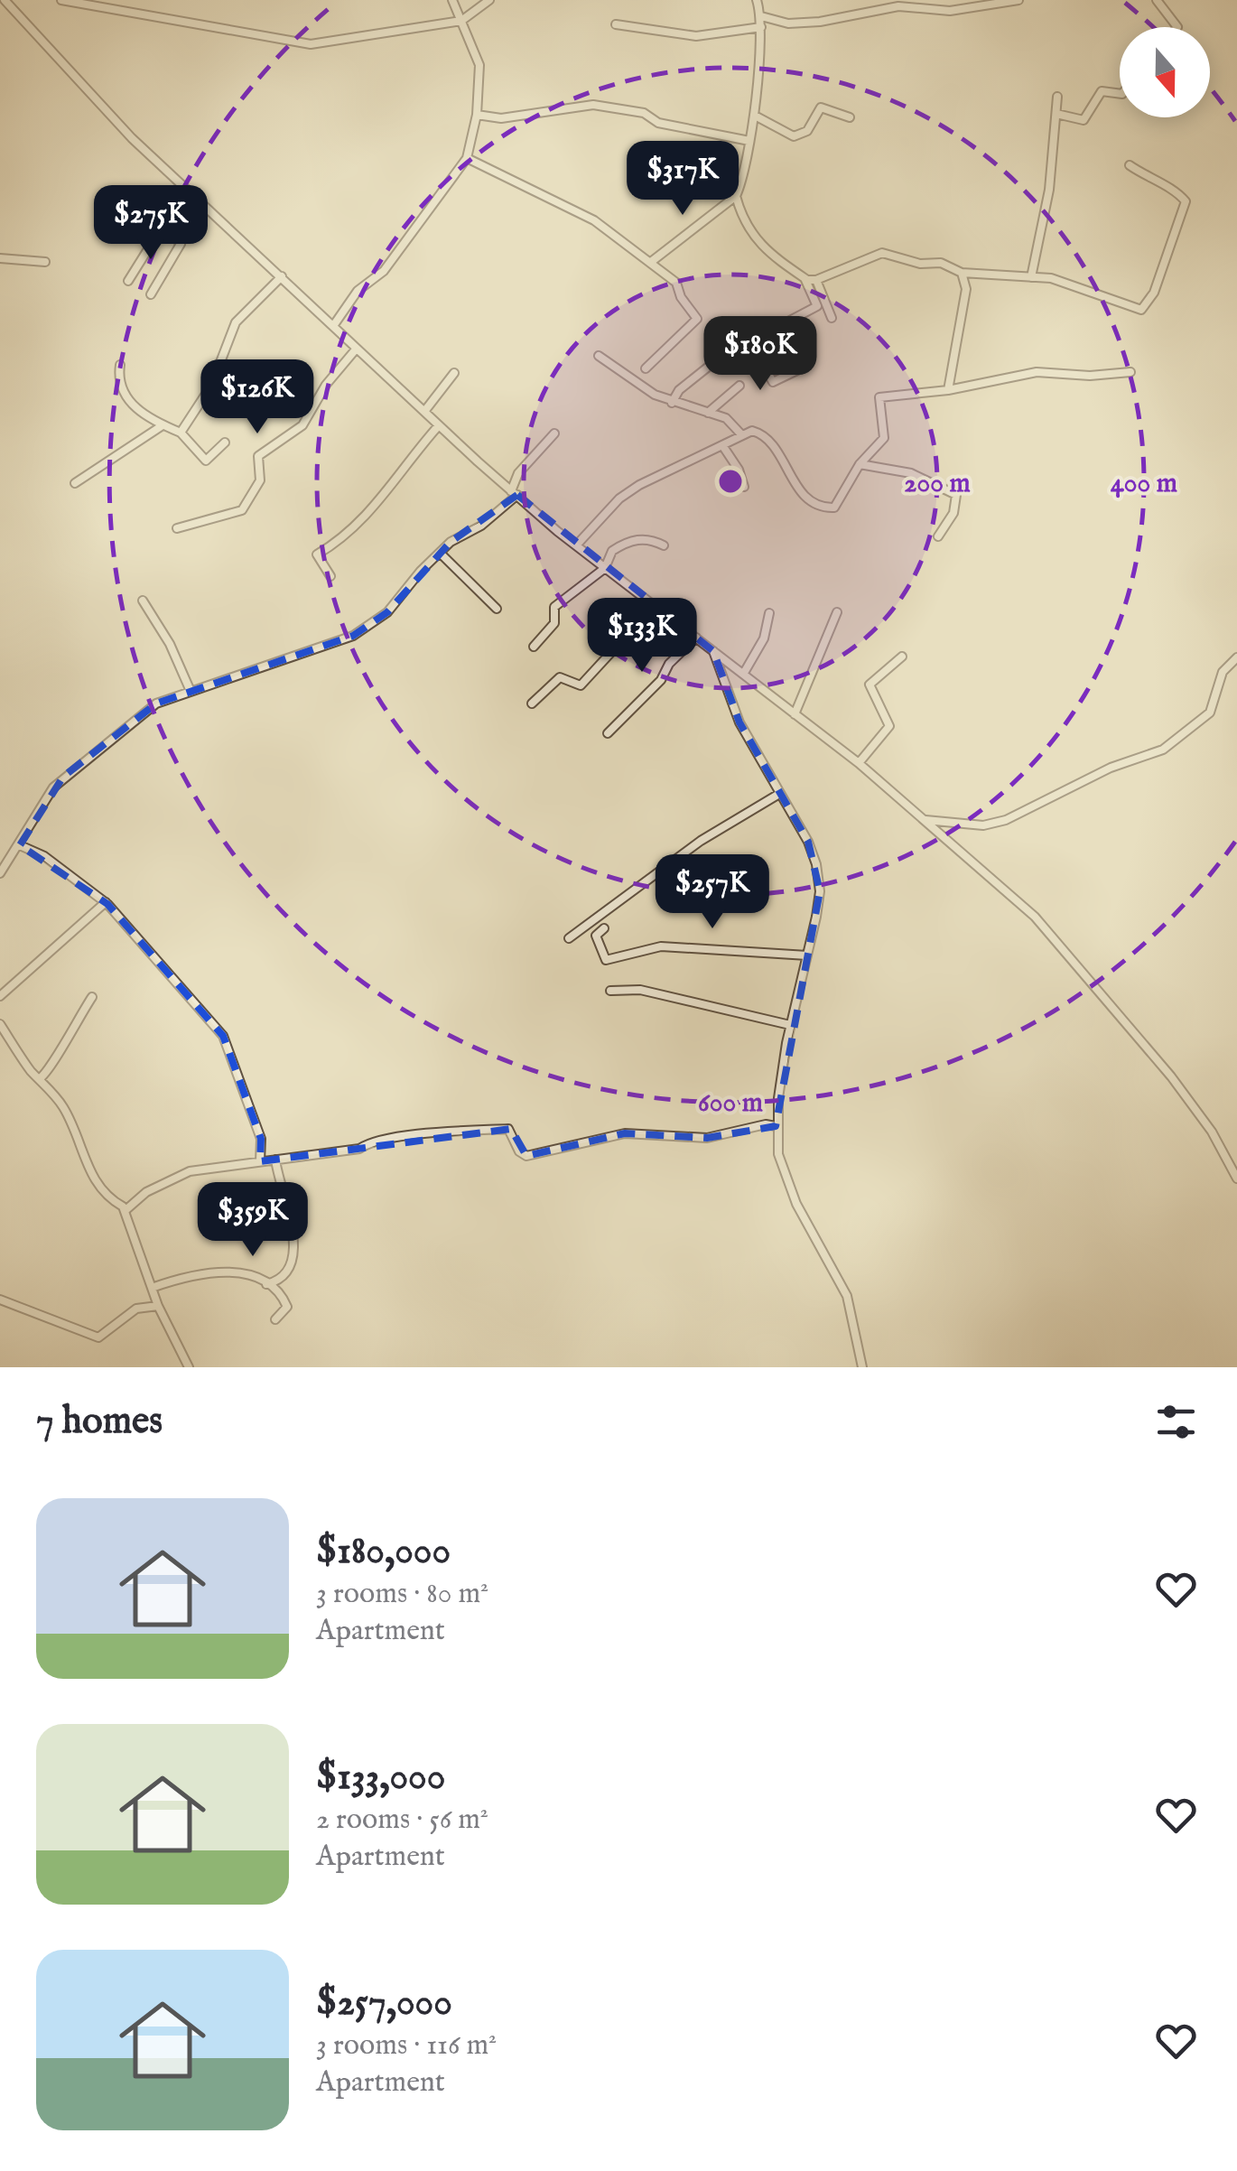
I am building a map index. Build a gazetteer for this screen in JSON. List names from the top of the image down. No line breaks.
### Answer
{"north":"bottom","page":{"price":["$317K","$275K","$180K","$126K","$133K","$257K","$359K"],"heading":"7 homes","list":[{"name":"$180,000","note":"3 rooms · 80 m² · Apartment"},{"name":"$133,000","note":"2 rooms · 56 m² · Apartment"},{"name":"$257,000","note":"3 rooms · 116 m² · Apartment"}]},"rings":["200 m","400 m","600 m"]}
